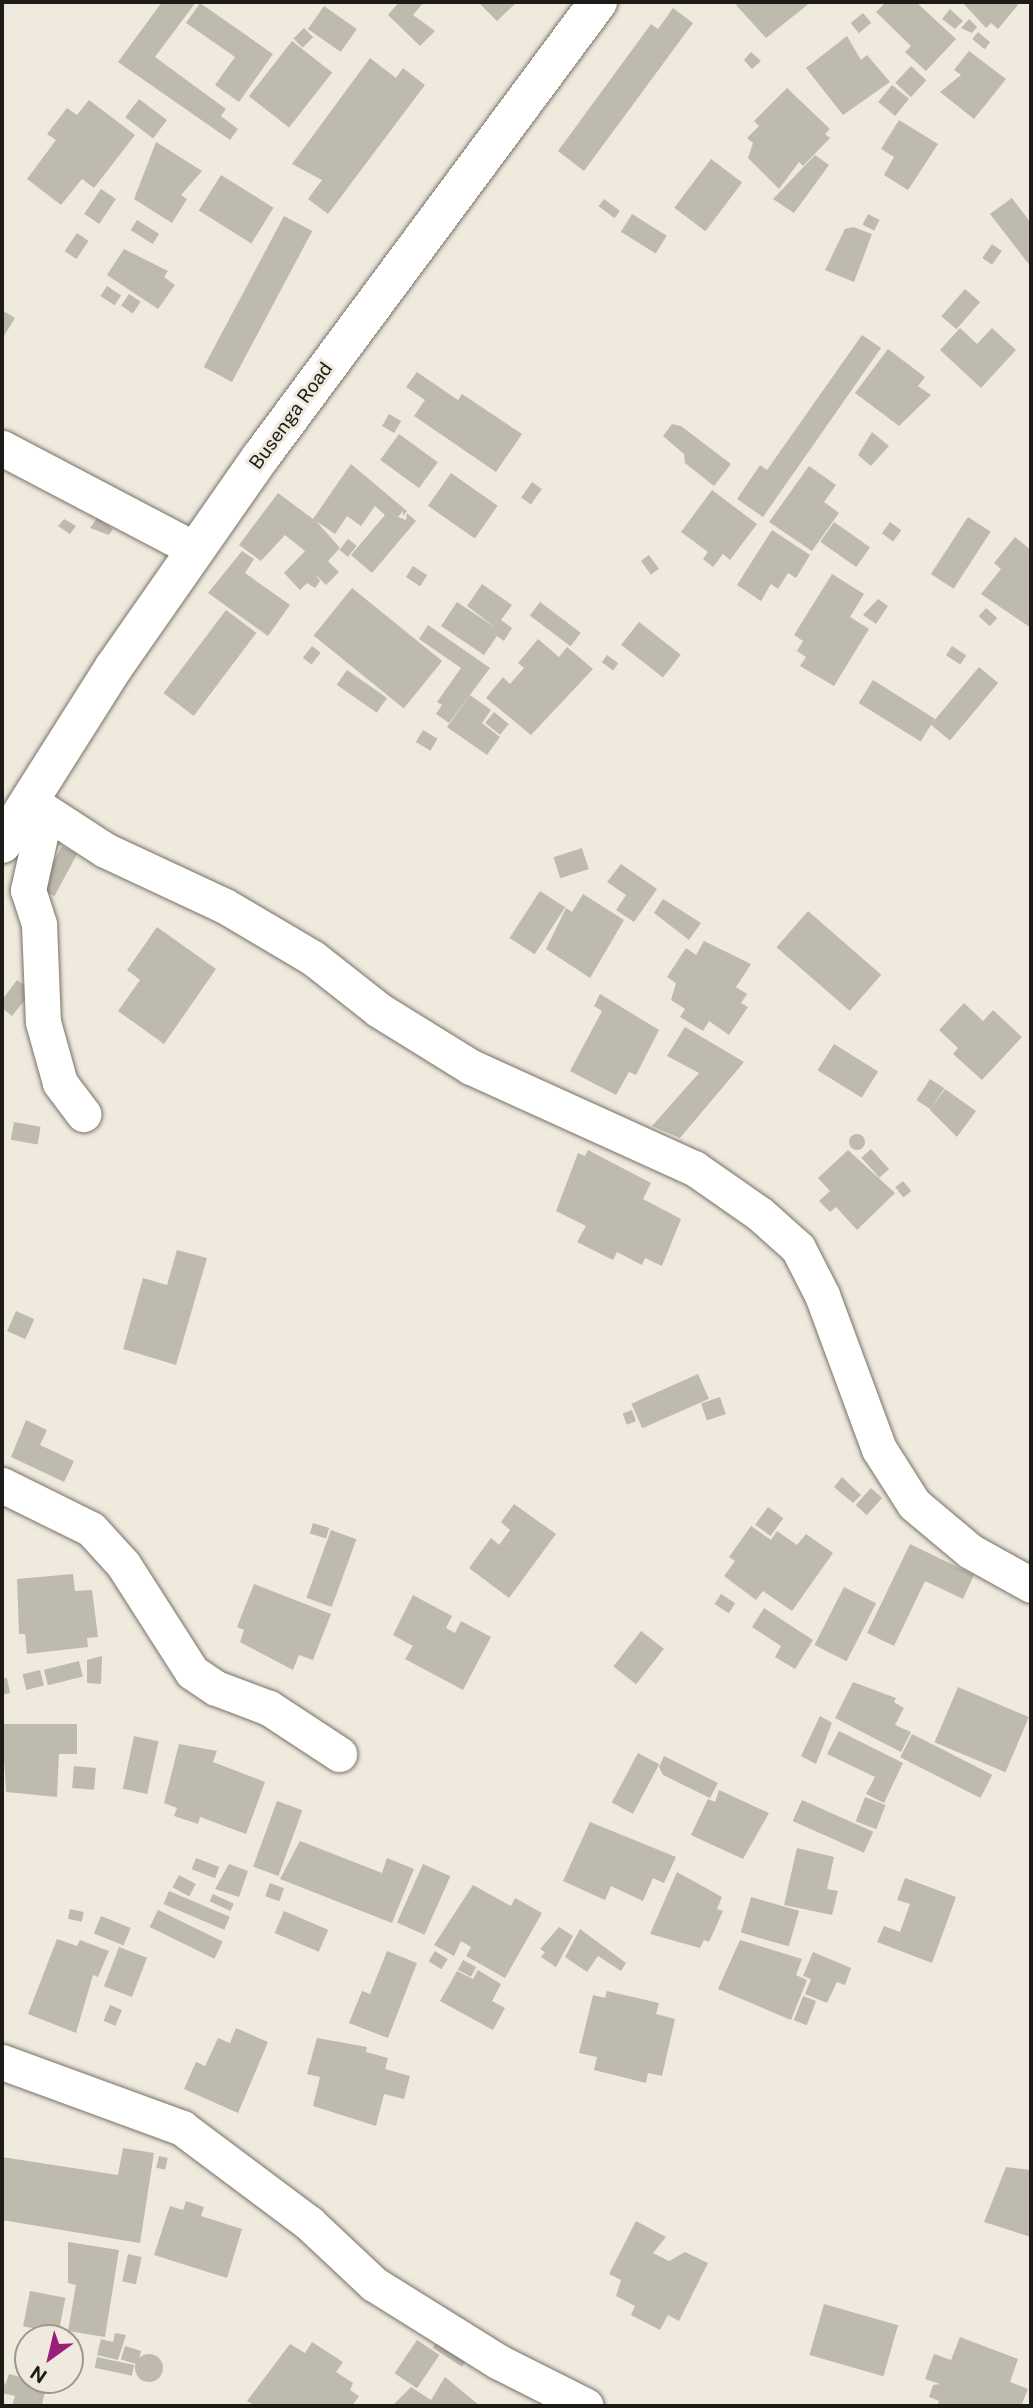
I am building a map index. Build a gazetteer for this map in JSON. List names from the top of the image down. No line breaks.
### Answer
{"streets":{"street":["Busenga Road"]},"north":"bottom left"}
